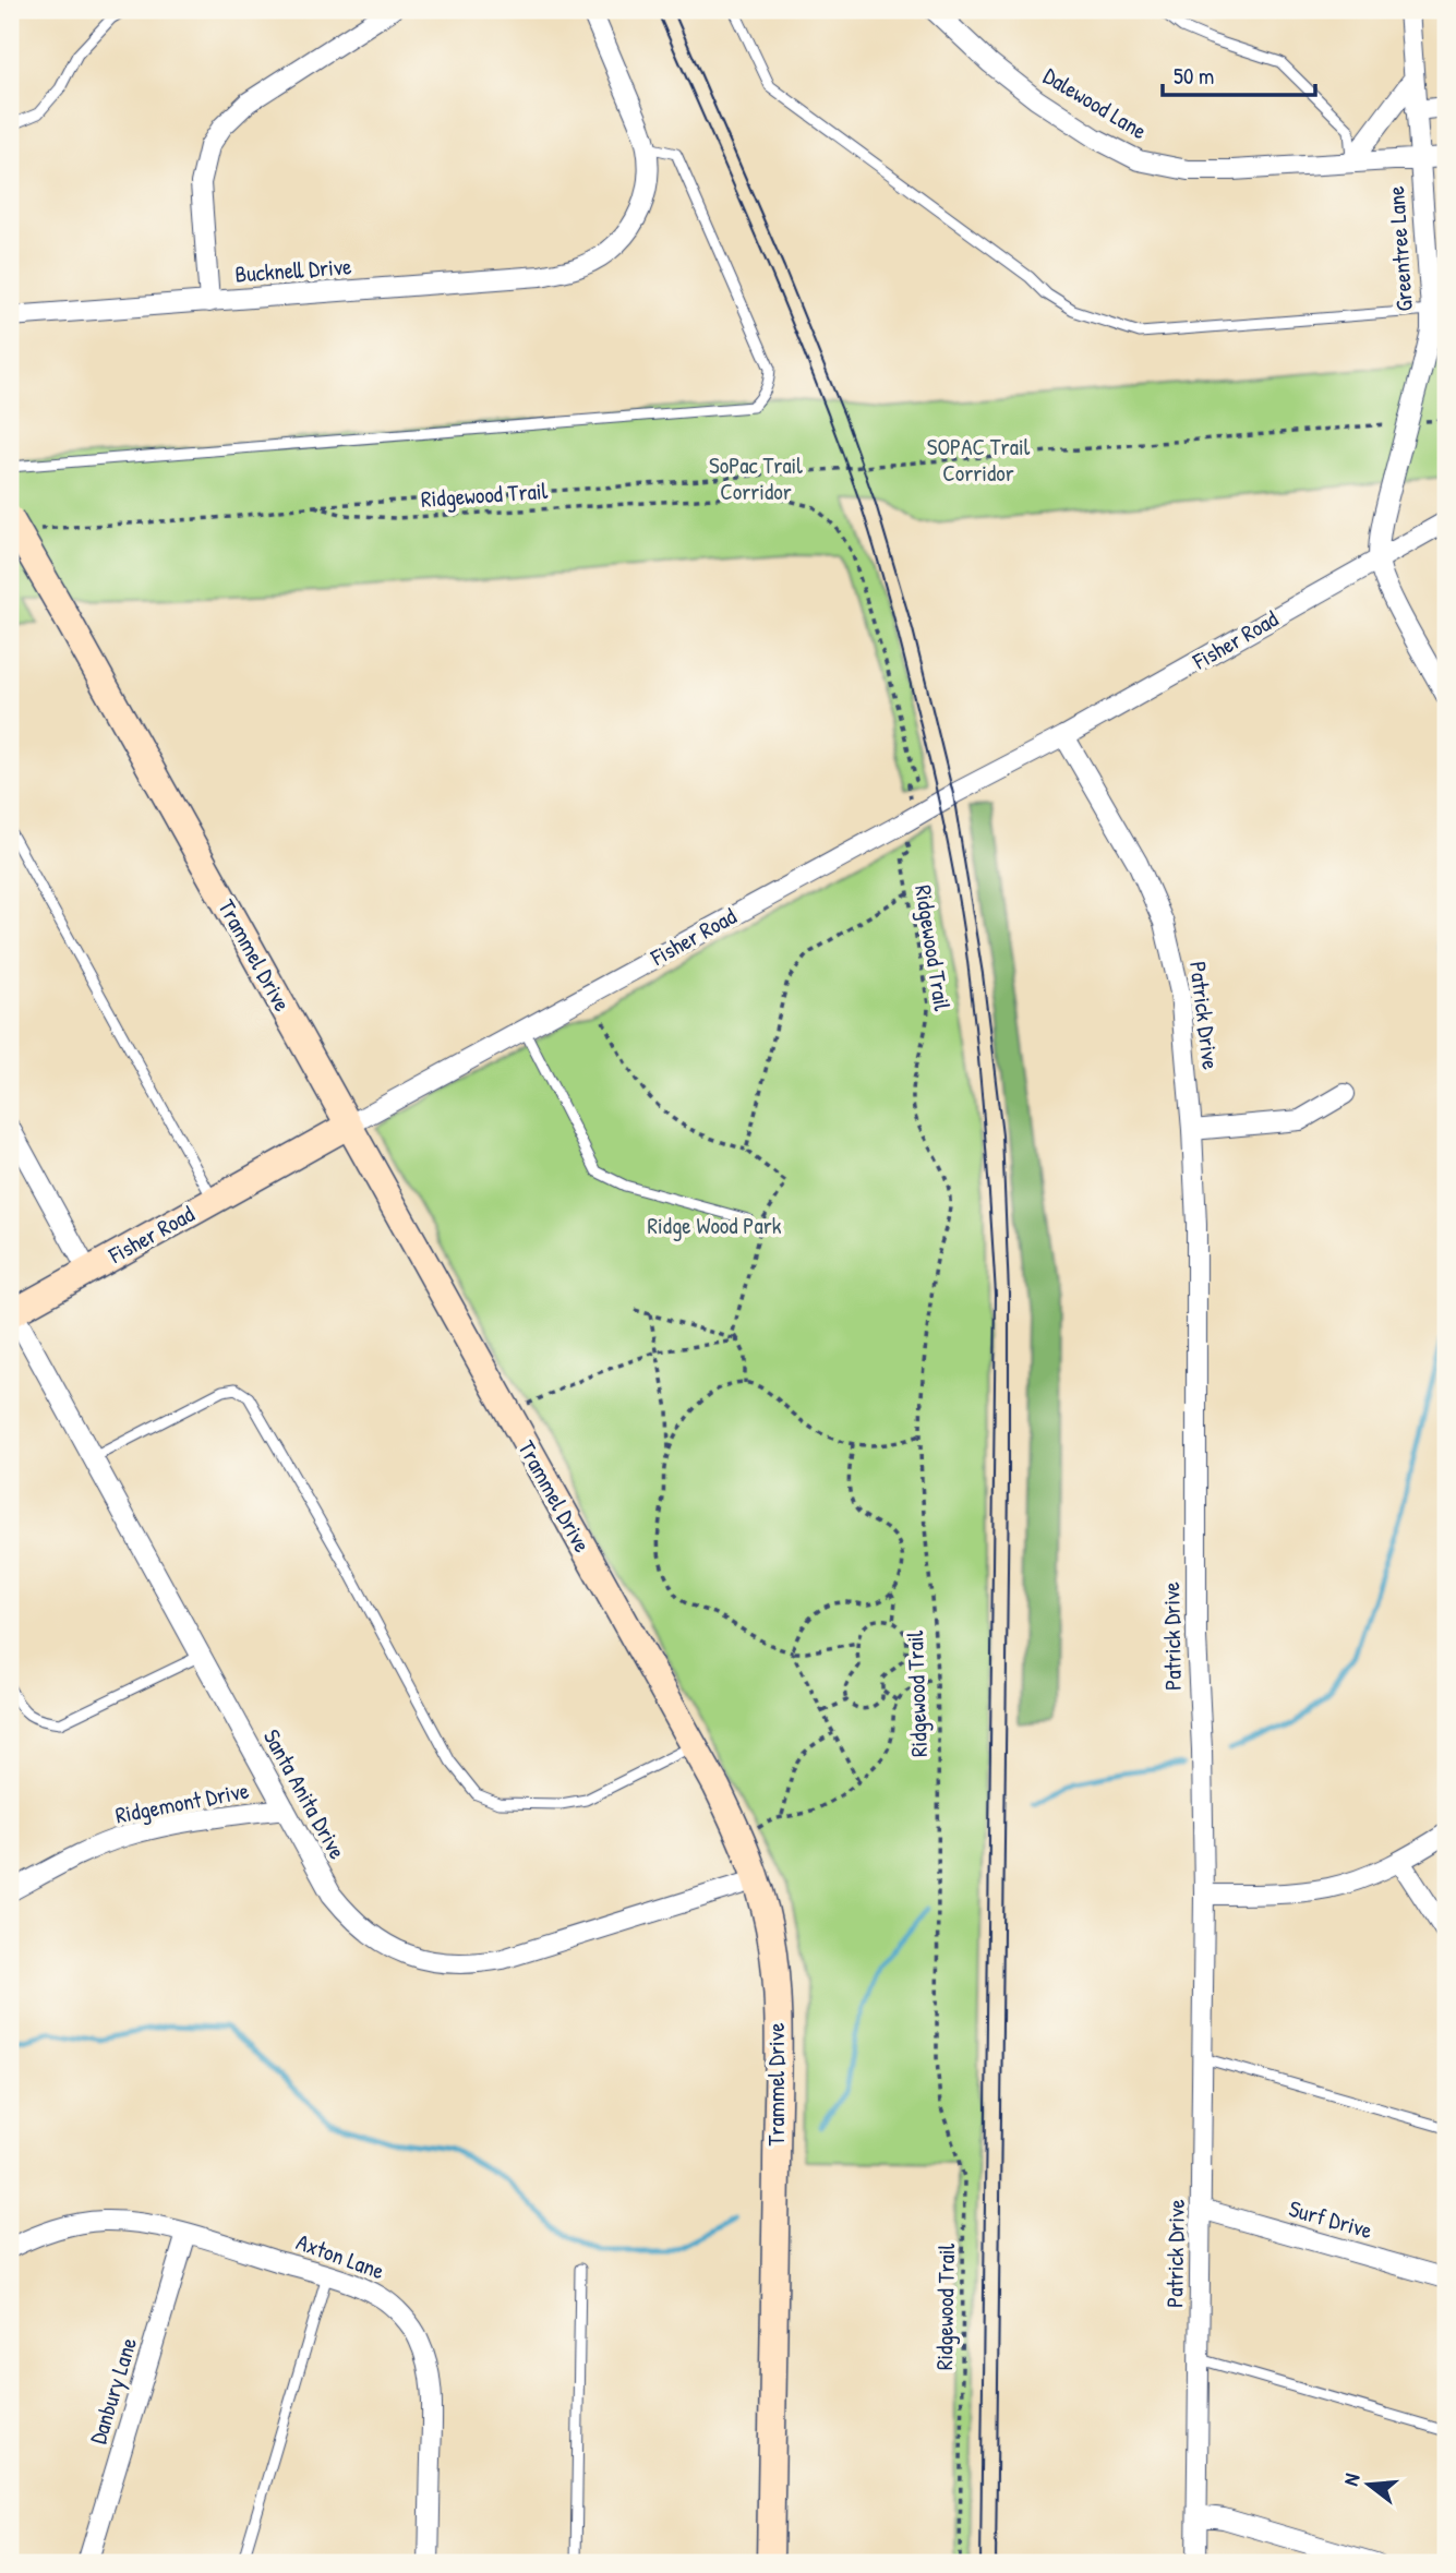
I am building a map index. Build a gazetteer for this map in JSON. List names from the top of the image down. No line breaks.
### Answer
{"streets":{"street":["Dalewood Lane","Greentree Lane","Bucknell Drive","Fisher Road","Trammel Drive","Patrick Drive","Santa Anita Drive","Ridgemont Drive","Surf Drive","Axton Lane","Danbury Lane"],"path":["Ridgewood Trail"]},"crossings":[["Dalewood Lane","Greentree Lane"],["Greentree Lane","Fisher Road"],["Fisher Road","Trammel Drive"],["Fisher Road","Patrick Drive"],["Fisher Road","Santa Anita Drive"],["Trammel Drive","Santa Anita Drive"],["Patrick Drive","Surf Drive"],["Santa Anita Drive","Ridgemont Drive"],["Axton Lane","Danbury Lane"]],"parks":["SOPAC Trail Corridor","SoPac Trail Corridor","Ridge Wood Park"],"scale_bar":"50 m","north":"left"}
